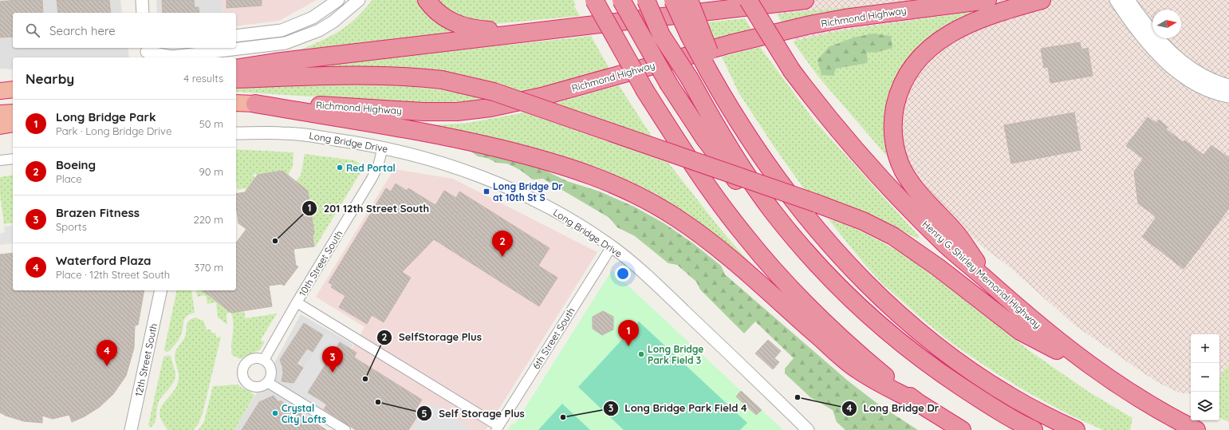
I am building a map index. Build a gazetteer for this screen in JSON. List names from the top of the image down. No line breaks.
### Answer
{"streets":{"highway":["Richmond Highway","Henry G. Shirley Memorial Highway"],"street":["Long Bridge Drive","10th Street South","6th Street South","12th Street South"]},"crossings":[["Long Bridge Drive","10th Street South"],["Long Bridge Drive","6th Street South"]],"places":{"other":["Red Portal","201 12th Street South","Long Bridge Park Field 3","SelfStorage Plus","Long Bridge Dr","Self Storage Plus","Crystal City Lofts","Long Bridge Park Field 4"],"transit":["Long Bridge Dr at 10th St S"]},"north":"right","page":{"search":"Search here","heading":["Nearby","4 results"],"list":[{"mark":"1","name":"Long Bridge Park","note":"Park · Long Bridge Drive","value":"50 m"},{"mark":"2","name":"Boeing","note":"Place","value":"90 m"},{"mark":"3","name":"Brazen Fitness","note":"Sports","value":"220 m"},{"mark":"4","name":"Waterford Plaza","note":"Place · 12th Street South","value":"370 m"}],"pins":["2","1","4","3"],"map_buttons":["+","−"]}}
